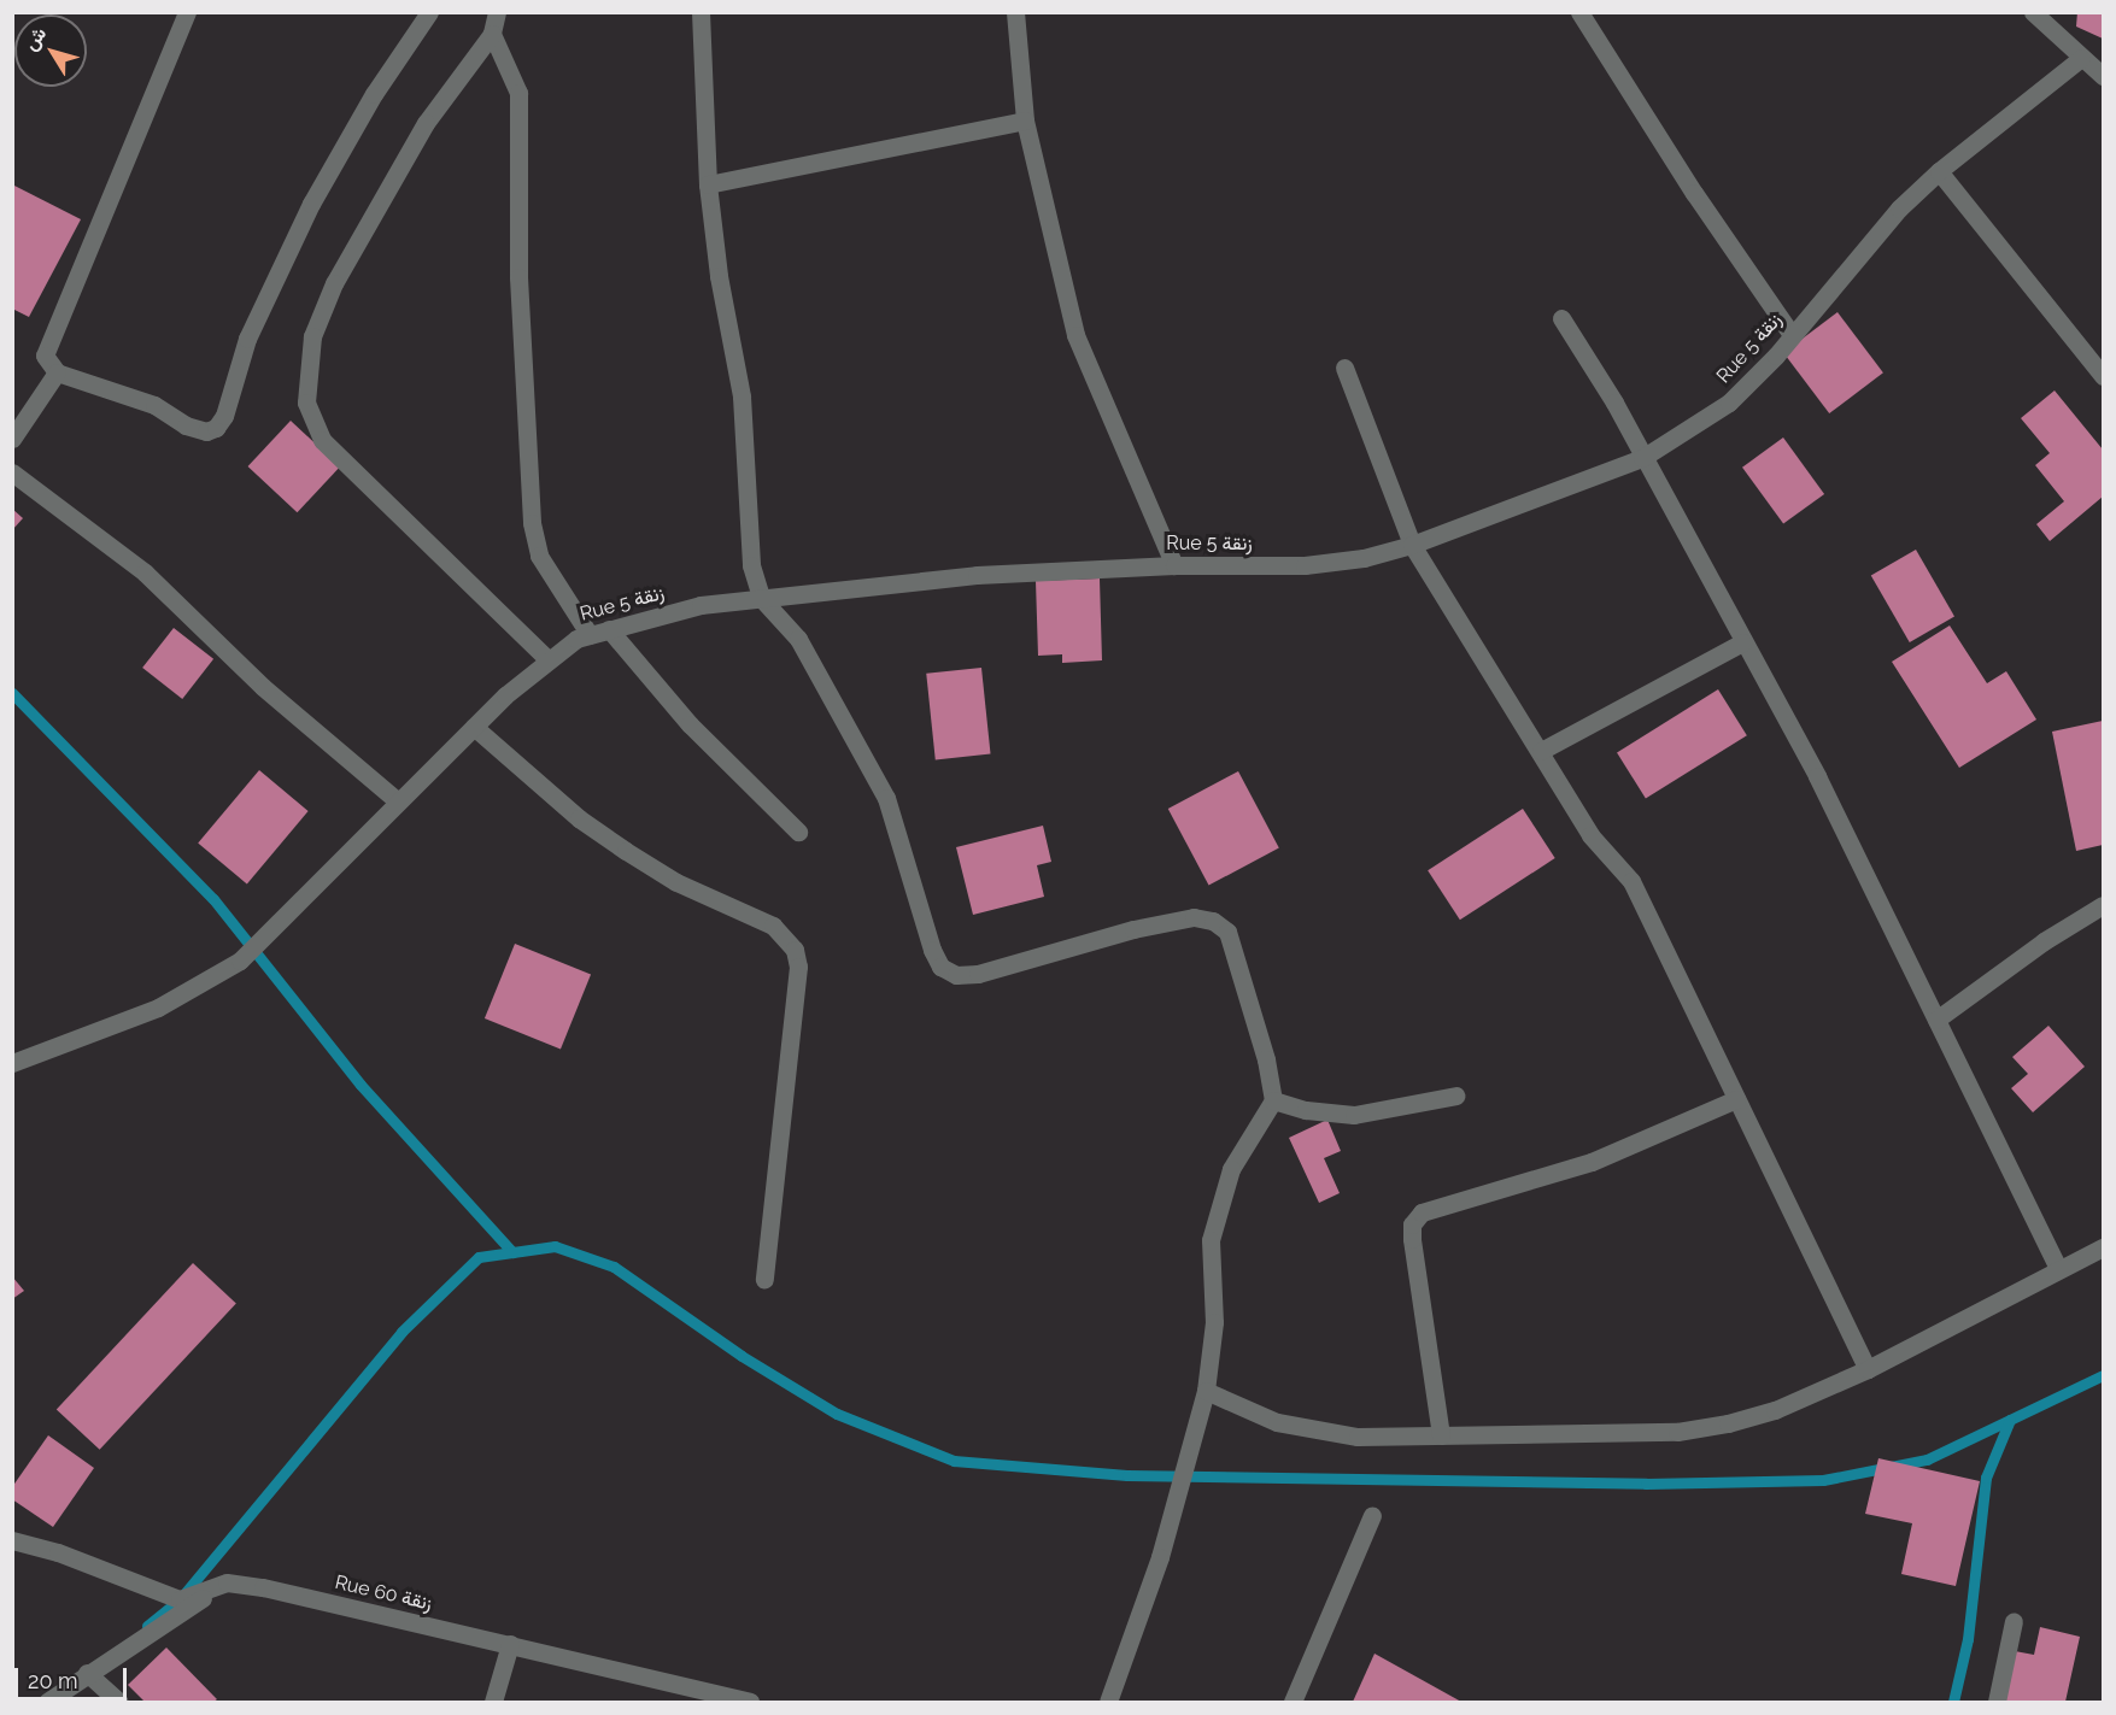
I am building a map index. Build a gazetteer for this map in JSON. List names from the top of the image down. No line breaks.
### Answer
{"streets":{"street":["Rue 5 زنقة","Rue 60 زنقة"]},"scale_bar":"20 m","north":"top left"}
